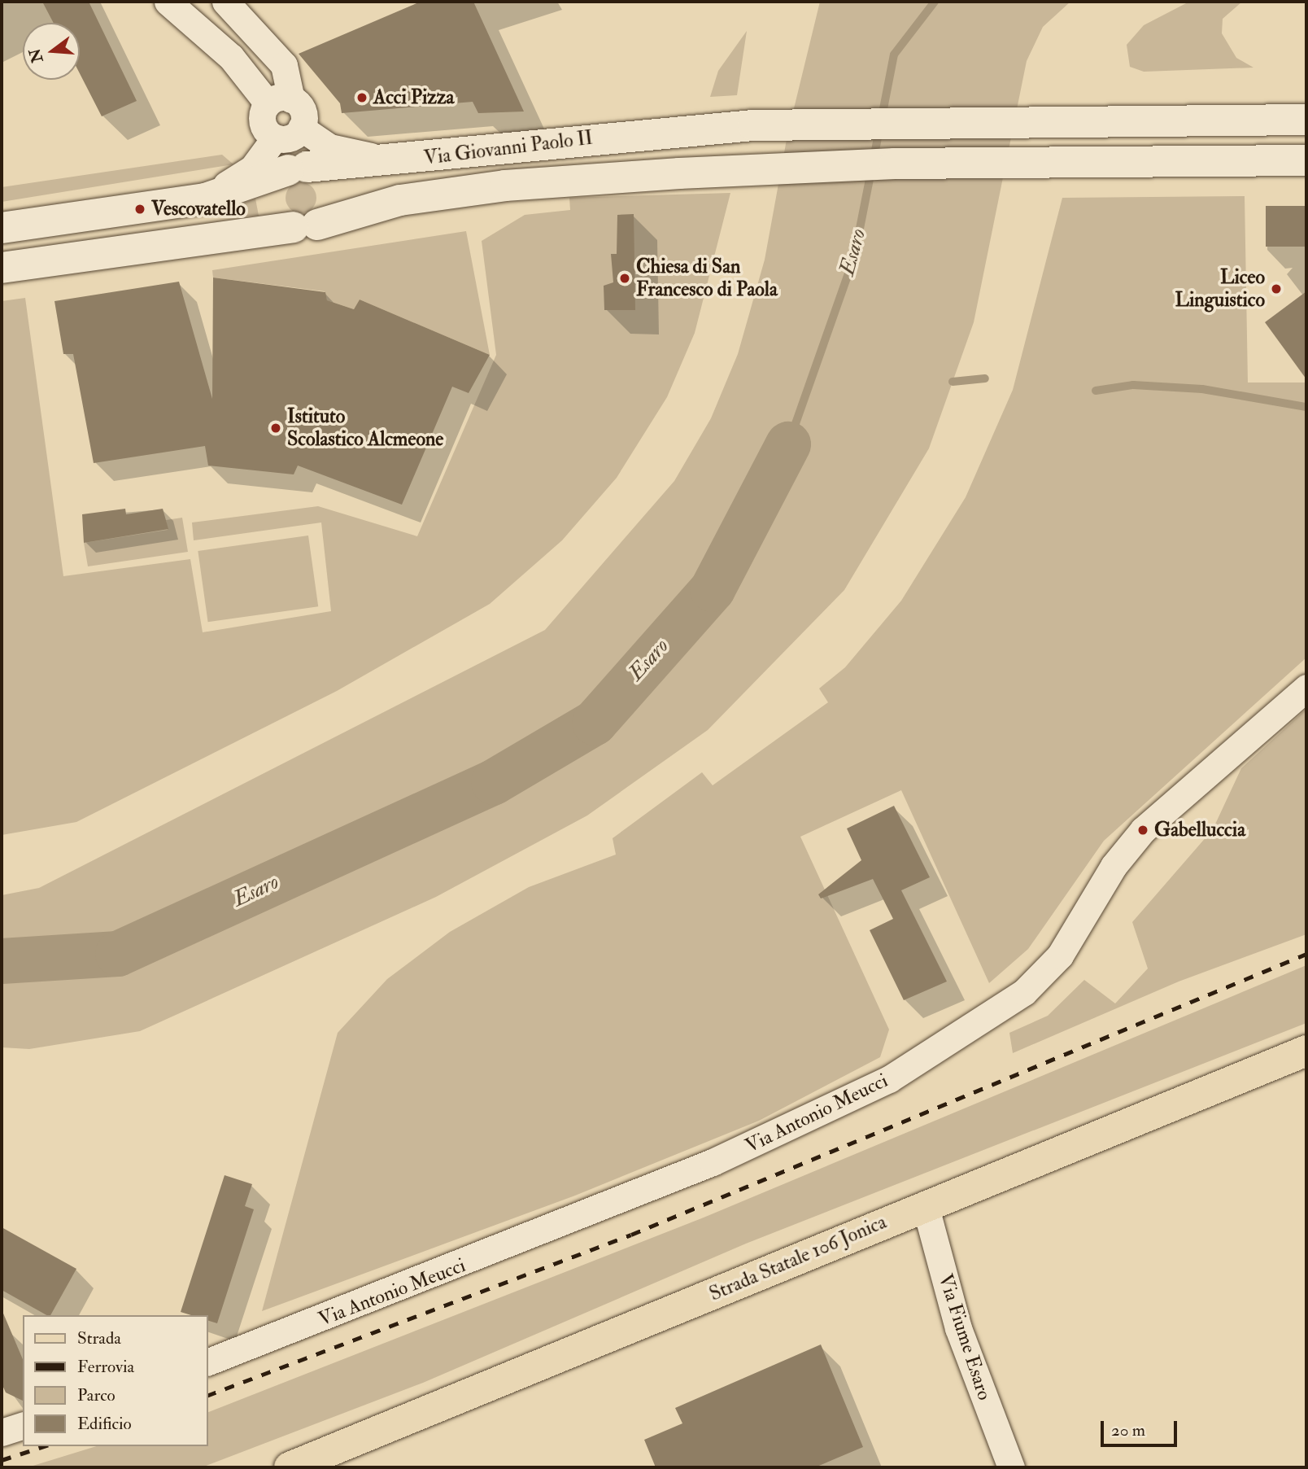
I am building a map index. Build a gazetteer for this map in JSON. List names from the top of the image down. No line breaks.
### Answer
{"streets":{"main road":["Strada Statale 106 Jonica"],"street":["Via Giovanni Paolo II","Via Antonio Meucci","Via Fiume Esaro"]},"crossings":[["Strada Statale 106 Jonica","Via Fiume Esaro"]],"water":["Esaro"],"places":["Acci Pizza","Vescovatello","Chiesa di San Francesco di Paola","Liceo Linguistico","Istituto Scolastico Alcmeone","Gabelluccia"],"legend":["Strada","Ferrovia","Parco","Edificio"],"scale_bar":"20 m","north":"left"}
